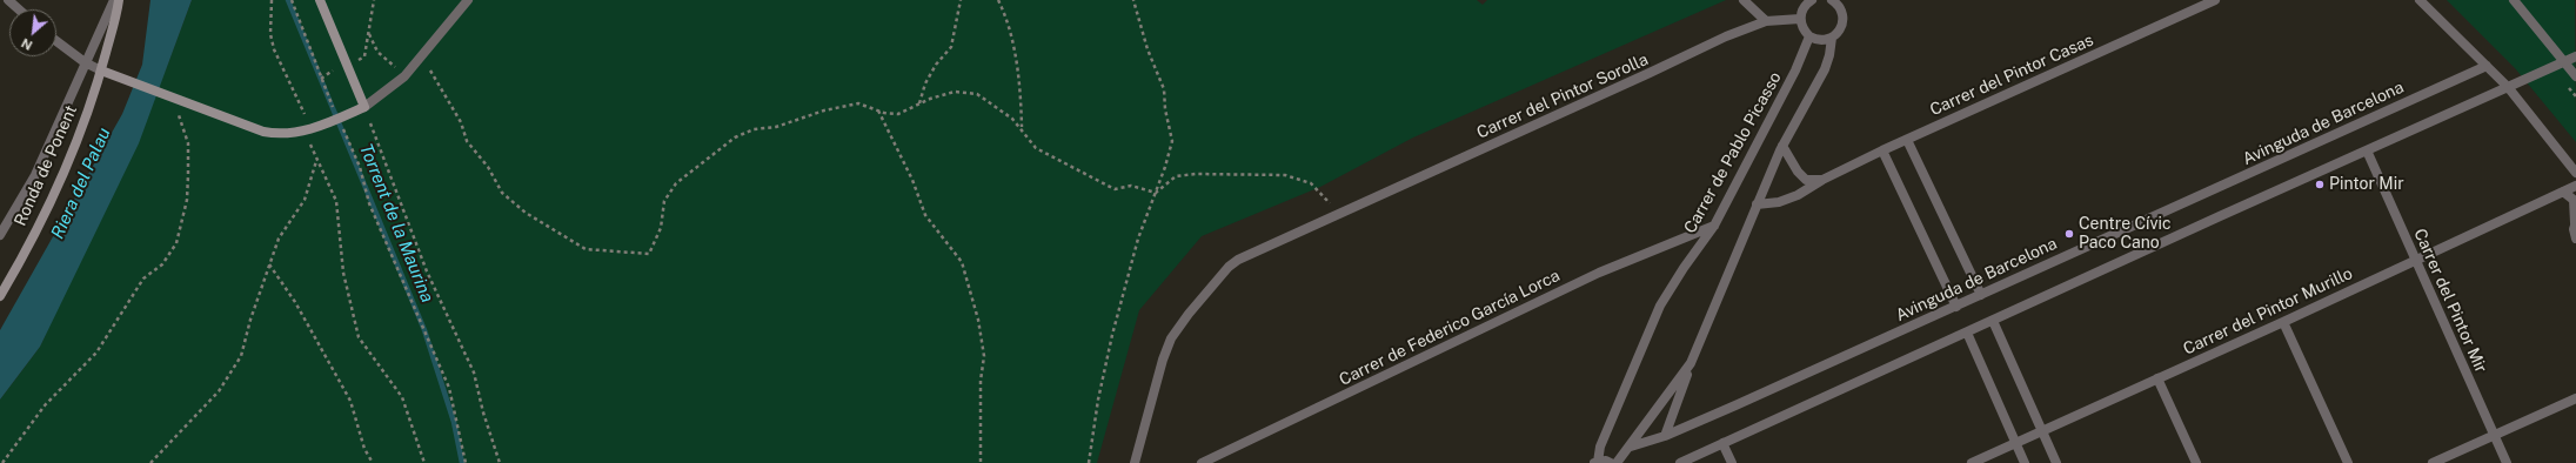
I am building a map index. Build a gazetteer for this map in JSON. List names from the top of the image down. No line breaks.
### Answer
{"streets":{"main road":["Ronda de Ponent"],"street":["Carrer del Pintor Casas","Carrer del Pintor Sorolla","Avinguda de Barcelona","Carrer de Pablo Picasso","Carrer del Pintor Mir","Carrer del Pintor Murillo","Carrer de Federico García Lorca"]},"crossings":[["Carrer de Pablo Picasso","Carrer de Federico García Lorca"],["Carrer del Pintor Mir","Carrer del Pintor Murillo"]],"water":["Riera del Palau","Torrent de la Maurina"],"places":["Pintor Mir","Centre Cívic Paco Cano"],"north":"bottom left"}
